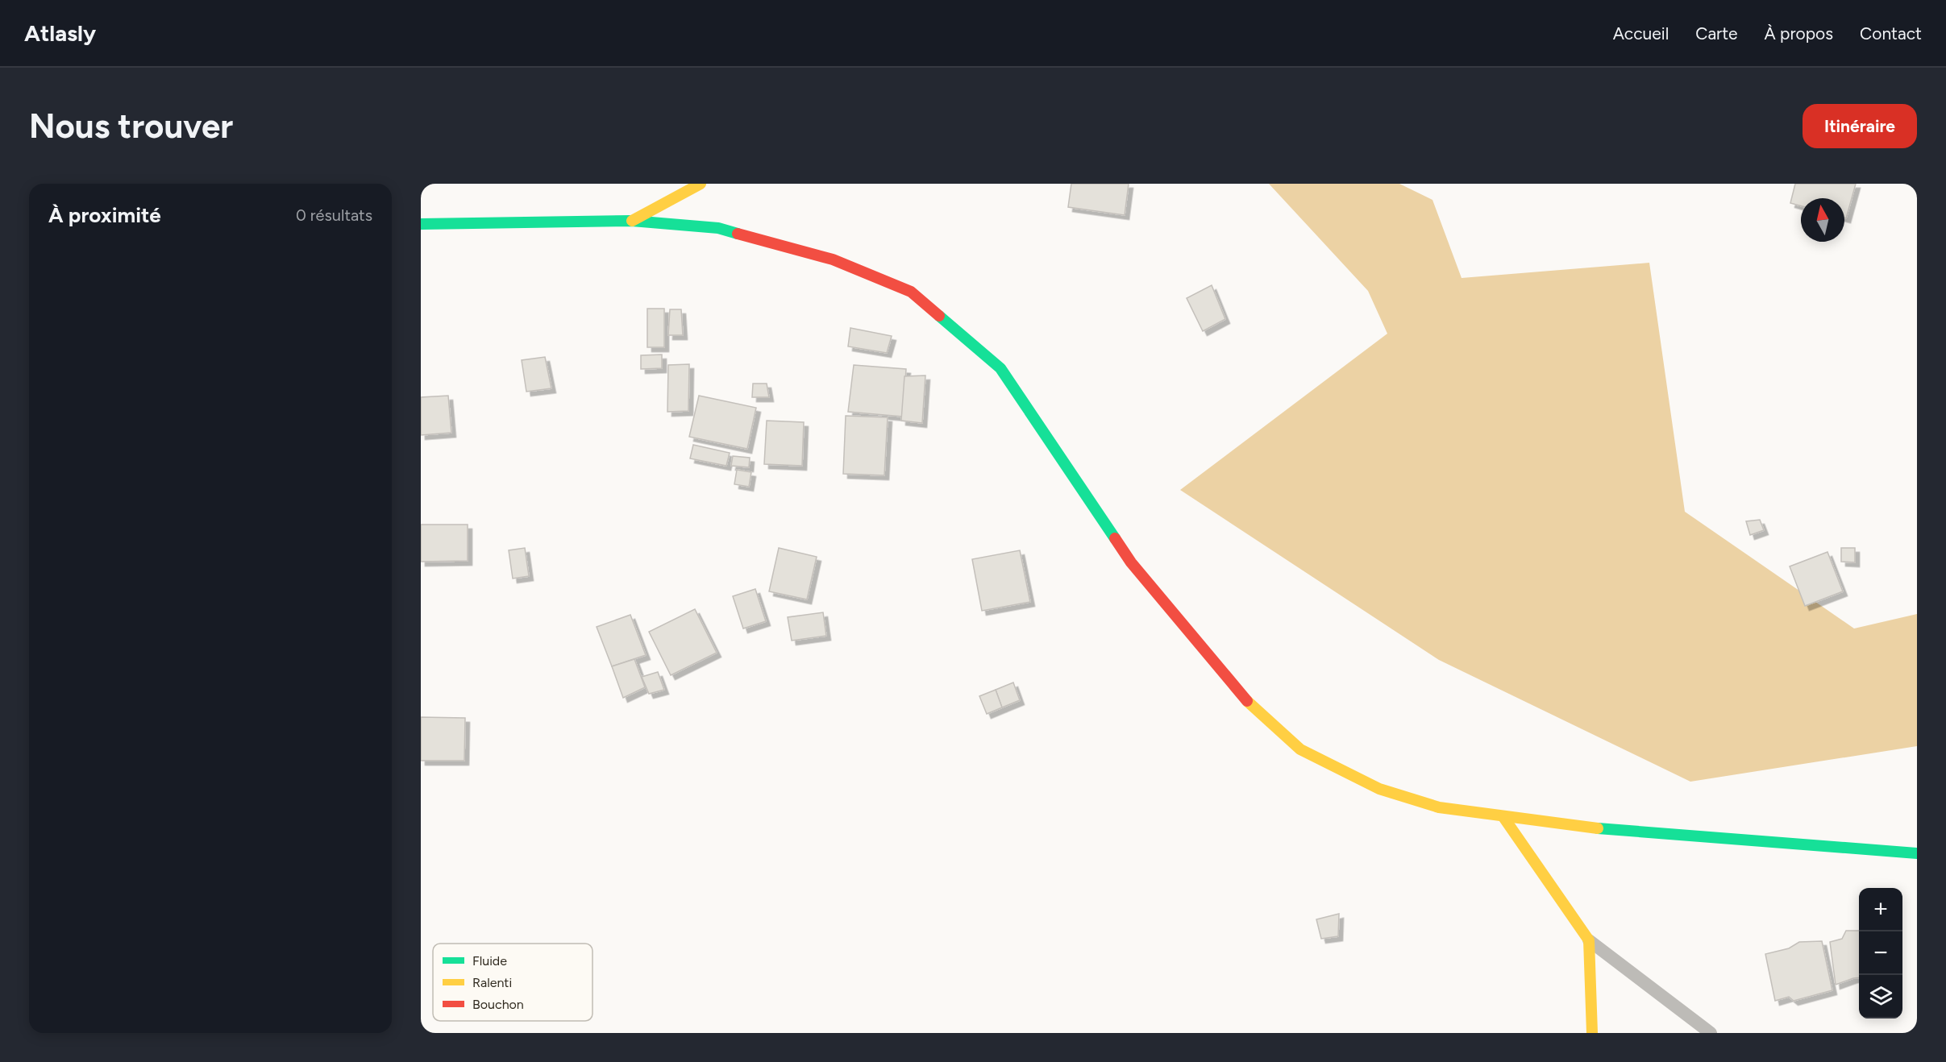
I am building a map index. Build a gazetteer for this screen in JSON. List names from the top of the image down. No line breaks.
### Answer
{"legend":["Fluide","Ralenti","Bouchon"],"north":"top","page":{"header":"Atlasly","nav":["Accueil","Carte","À propos","Contact"],"buttons":"Itinéraire","title":"Nous trouver","heading":["À proximité","0 résultats"],"map_buttons":["+","−"]}}
